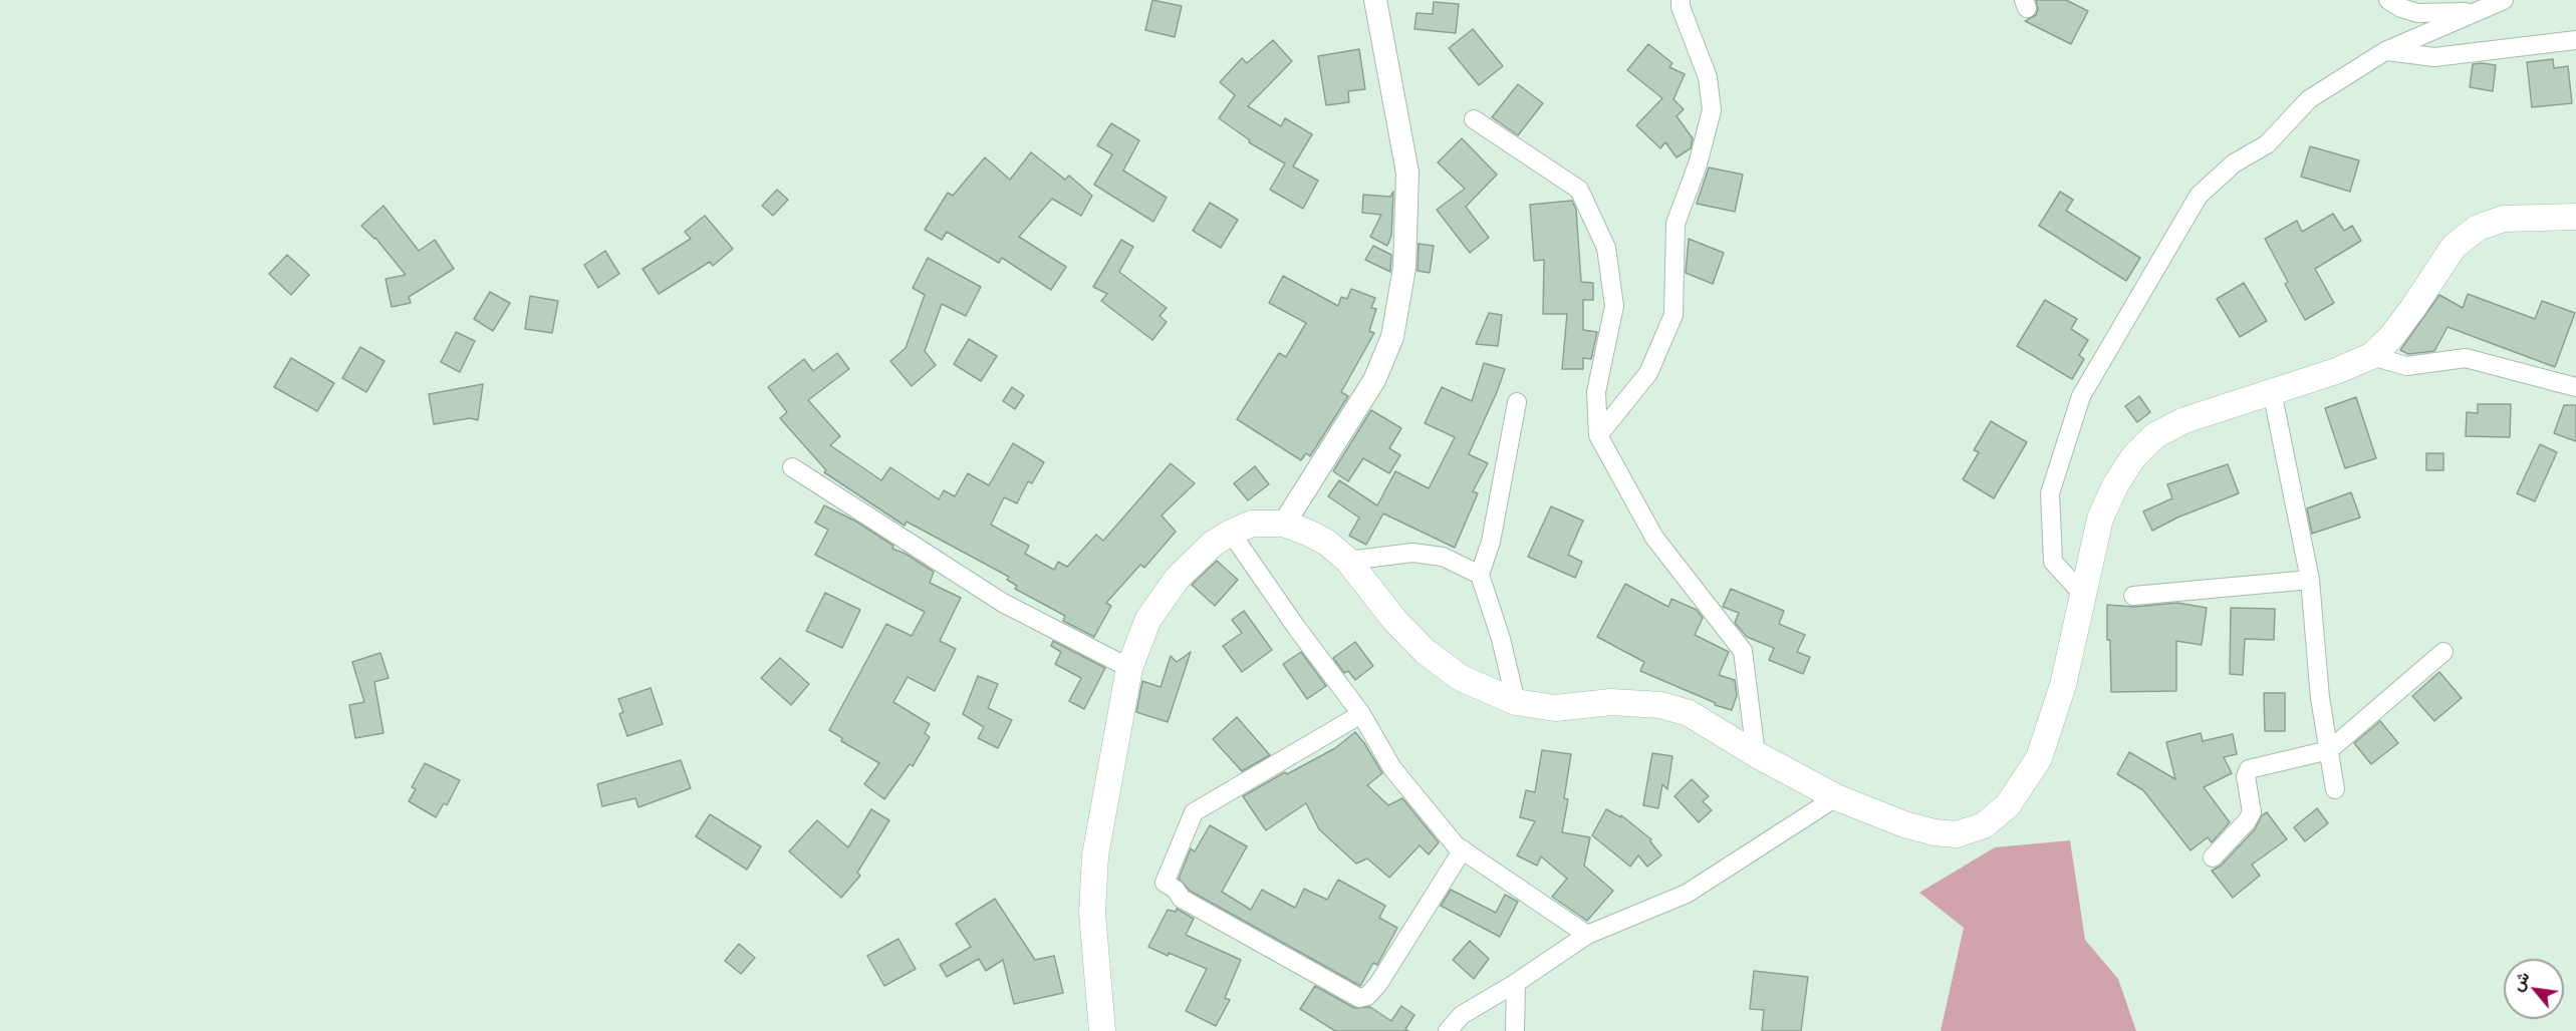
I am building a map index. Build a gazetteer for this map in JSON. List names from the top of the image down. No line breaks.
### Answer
{"north":"top left"}
